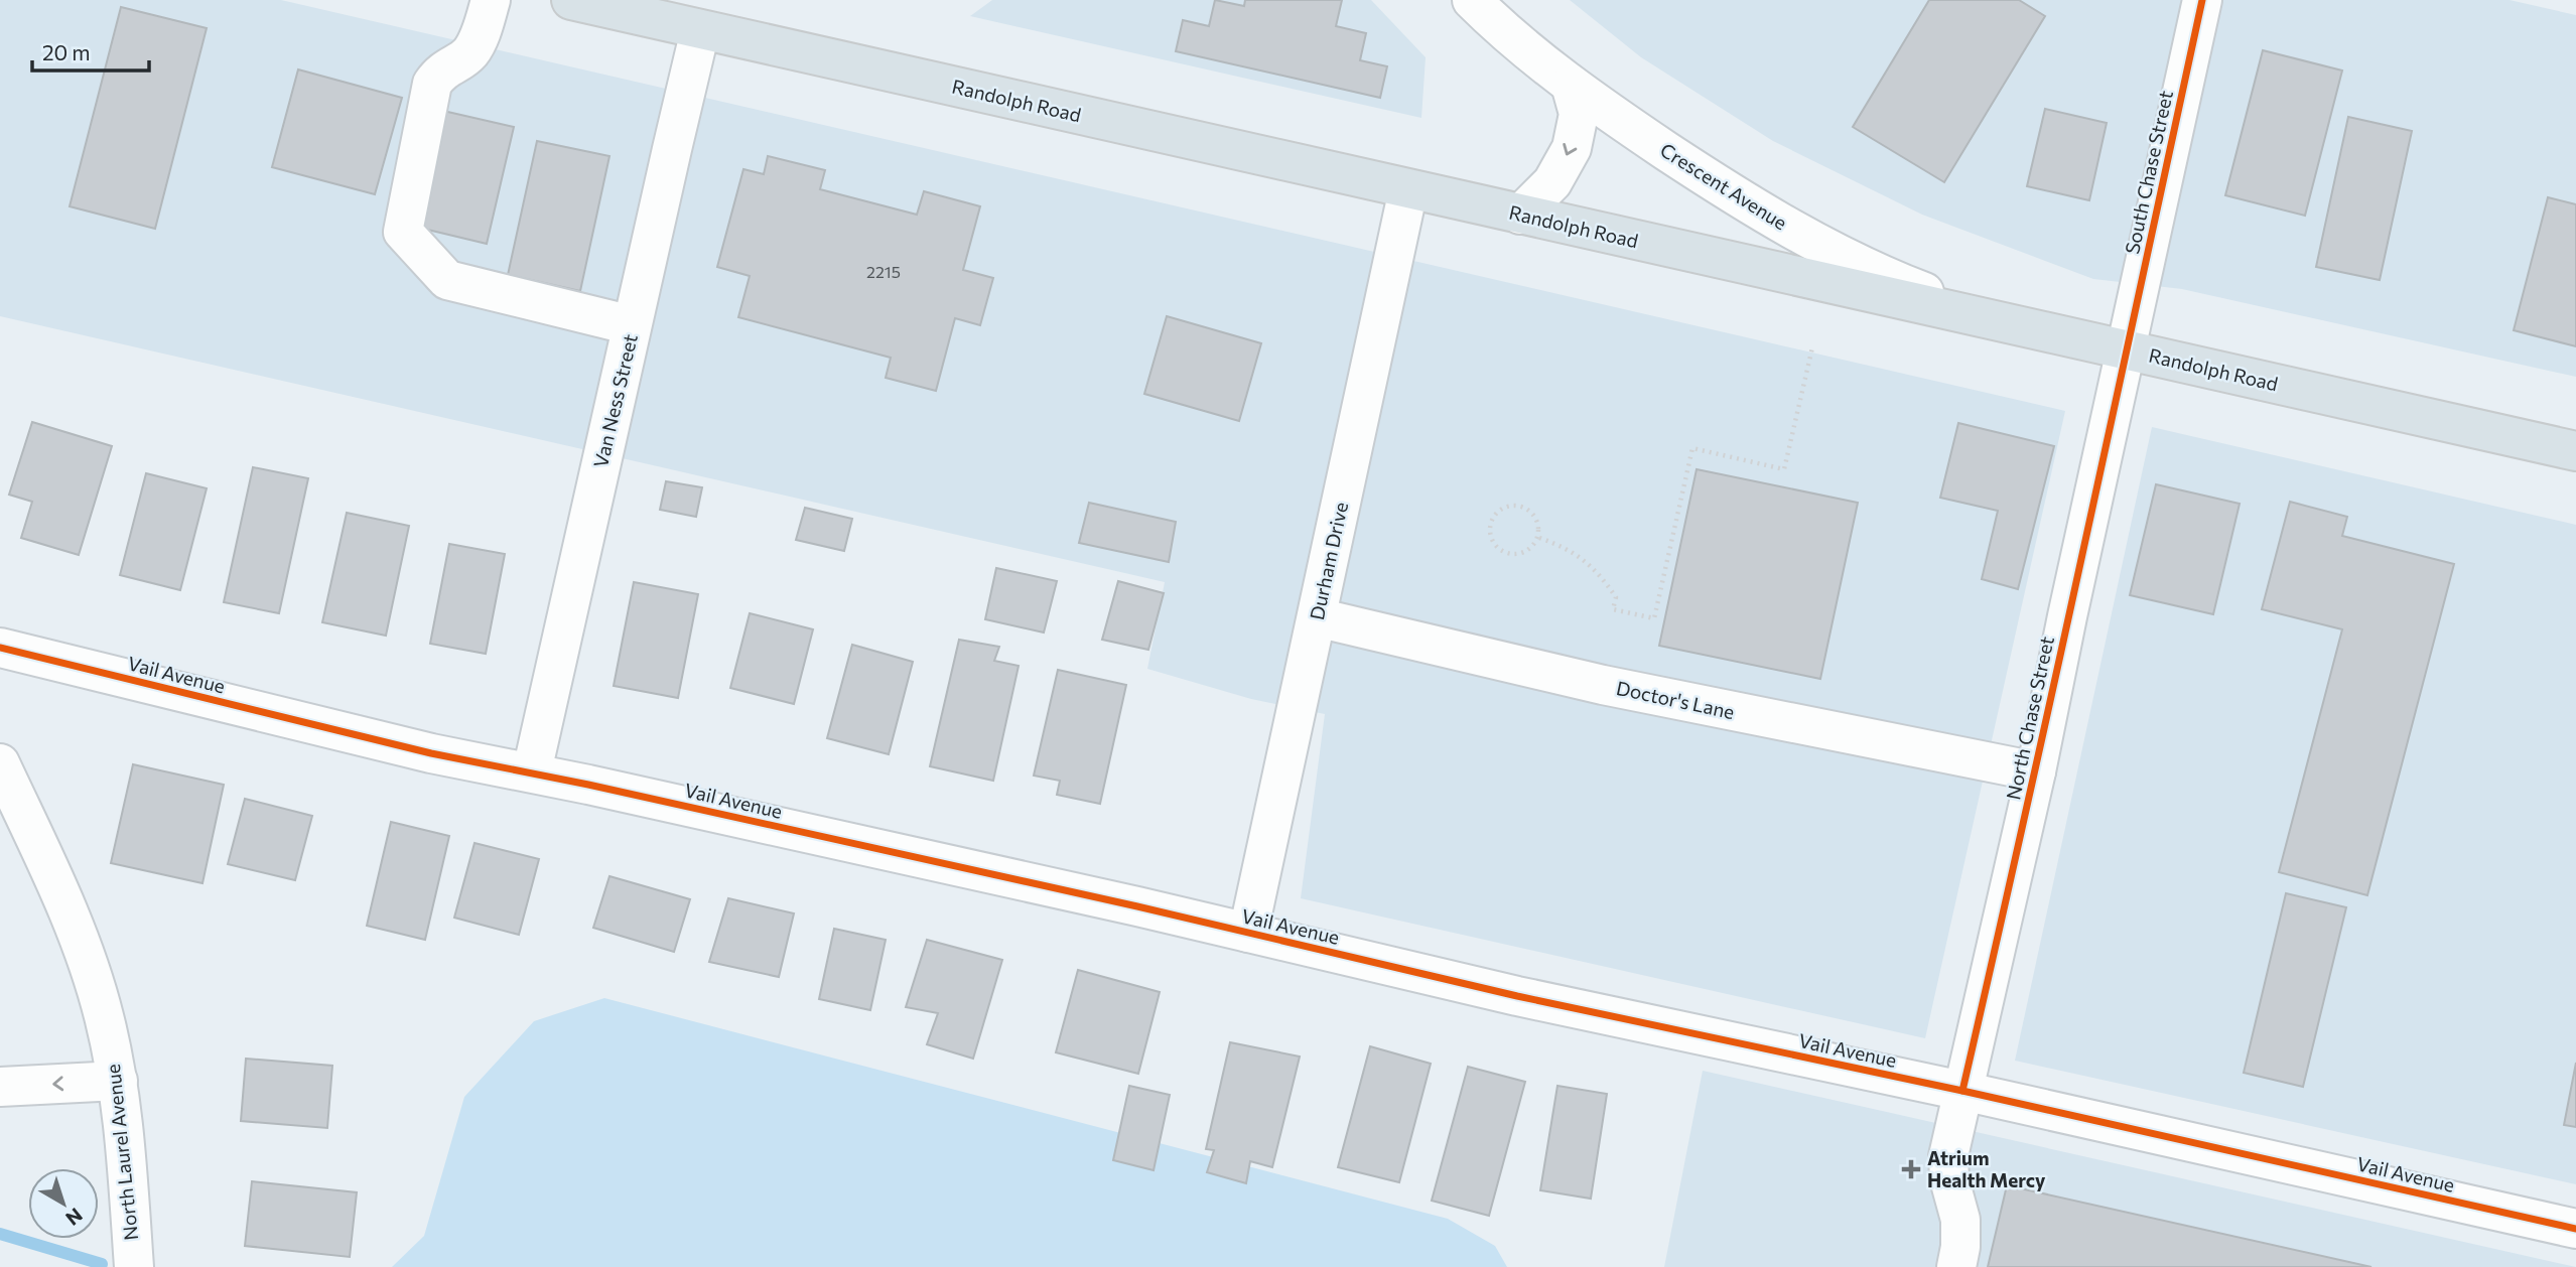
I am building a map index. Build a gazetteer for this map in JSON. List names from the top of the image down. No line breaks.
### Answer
{"streets":{"main road":["Randolph Road"],"street":["South Chase Street","Crescent Avenue","Van Ness Street","Durham Drive","Vail Avenue","Doctor's Lane","North Chase Street","North Laurel Avenue"]},"crossings":[["Randolph Road","South Chase Street"],["Randolph Road","Crescent Avenue"],["Randolph Road","Van Ness Street"],["Randolph Road","Durham Drive"],["Randolph Road","North Chase Street"],["South Chase Street","North Chase Street"],["Van Ness Street","Vail Avenue"],["Durham Drive","Vail Avenue"],["Durham Drive","Doctor's Lane"],["Vail Avenue","North Chase Street"],["Doctor's Lane","North Chase Street"]],"places":{"health":["Atrium Health Mercy"]},"house_numbers":["2215"],"scale_bar":"20 m","north":"bottom right"}
